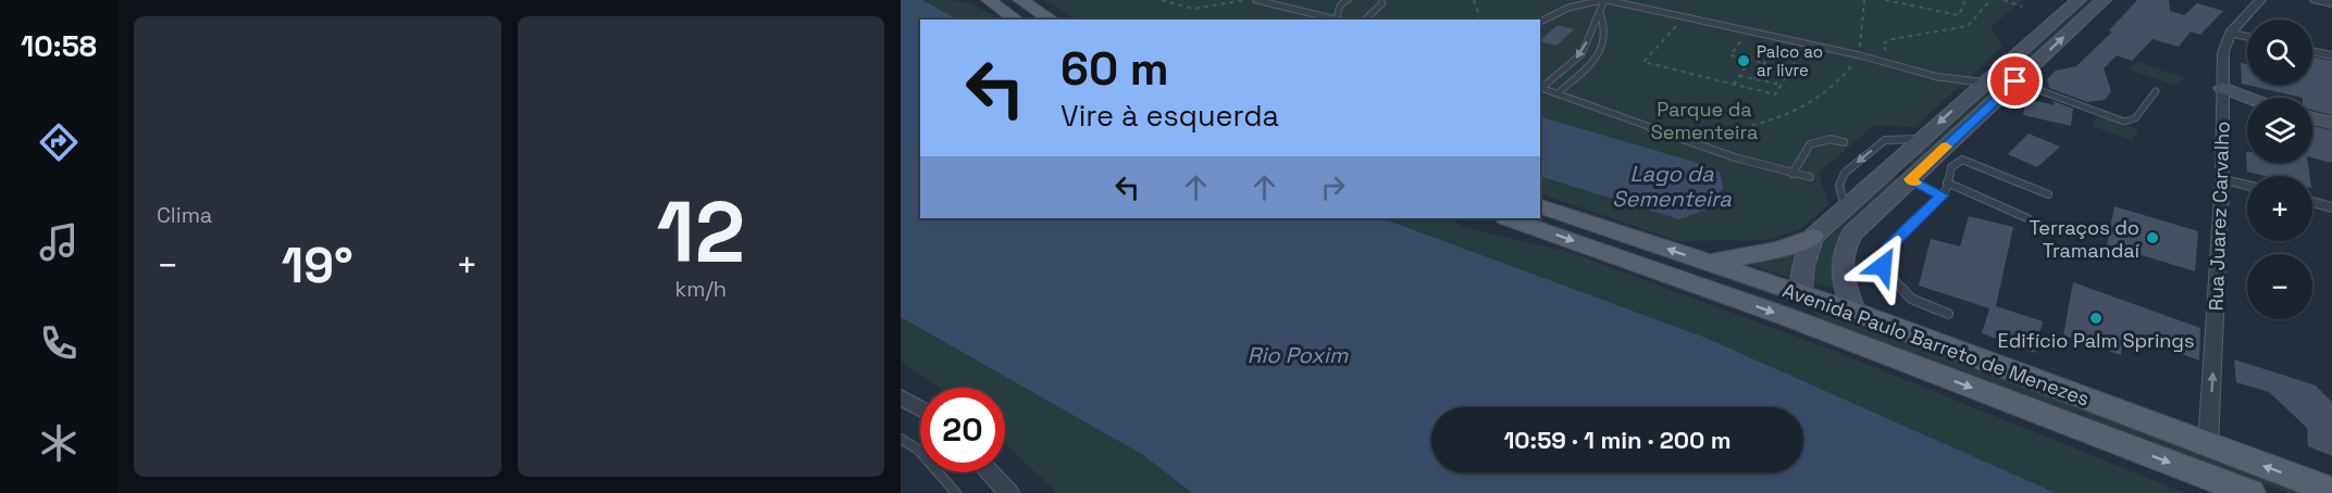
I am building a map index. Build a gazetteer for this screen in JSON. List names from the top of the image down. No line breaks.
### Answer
{"streets":{"main road":["Avenida Paulo Barreto de Menezes"],"street":["Rua Juarez Carvalho"]},"crossings":[["Rua Juarez Carvalho","Avenida Paulo Barreto de Menezes"]],"one_way":["Rua Juarez Carvalho"],"water":["Lago da Sementeira","Rio Poxim"],"parks":["Parque da Sementeira"],"places":["Palco ao ar livre","Terraços do Tramandaí","Edifício Palm Springs"],"page":{"tabs":"10:58","tile":["Clima",["12","km/h"]],"map_buttons":["+","−"],"turn":["60 m","Vire à esquerda"],"heat":["−","19°","+"],"limit":"20","trip":"10:59 · 1 min · 200 m"}}
